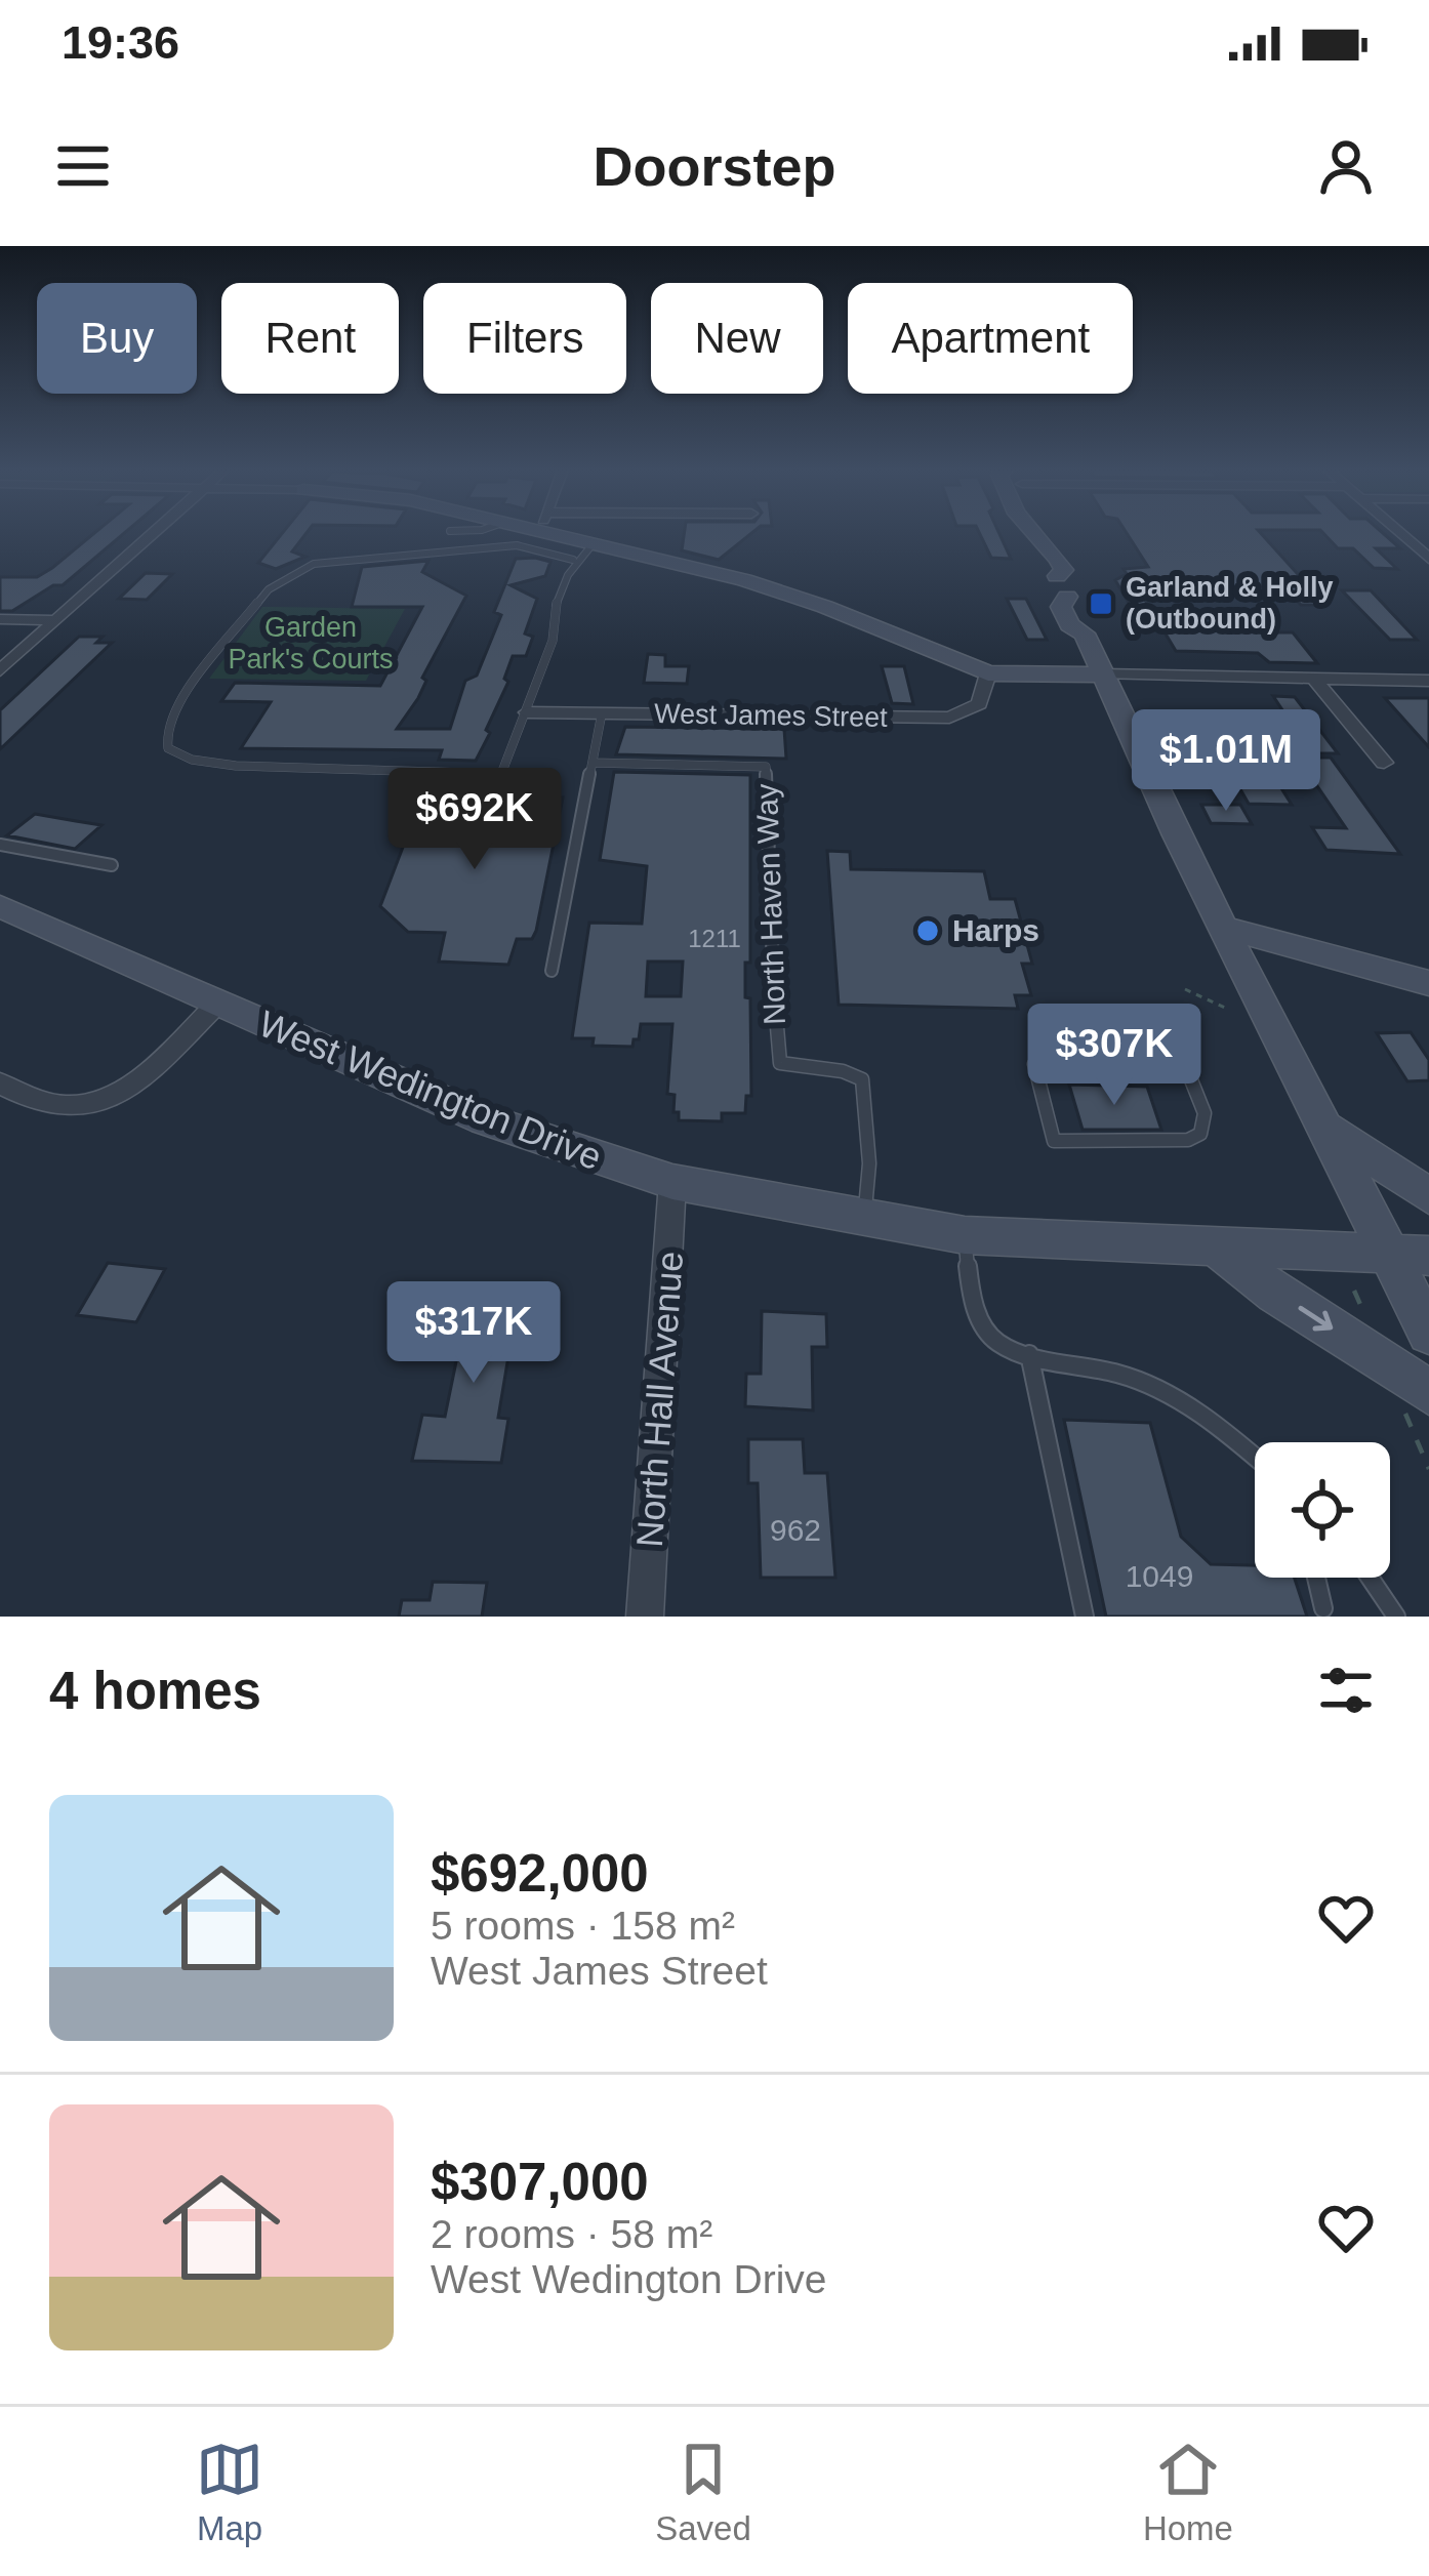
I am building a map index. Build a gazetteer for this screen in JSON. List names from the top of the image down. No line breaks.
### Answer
{"streets":{"main road":["West Wedington Drive"],"street":["West James Street","North Hall Avenue"],"lane":["North Haven Way"]},"crossings":[["North Haven Way","West Wedington Drive"],["West Wedington Drive","North Hall Avenue"]],"parks":["Garden Park's Courts"],"places":{"transit":["Garland & Holly (Outbound)"],"other":["Harps"]},"house_numbers":["1211","962","1049"],"page":{"status":"19:36","header":"Doorstep","chip":["Buy","Rent","Filters","New","Apartment"],"price":["$1.01M","$692K","$307K","$317K"],"heading":"4 homes","list":[{"name":"$692,000","note":"5 rooms · 158 m² · West James Street"},{"name":"$307,000","note":"2 rooms · 58 m² · West Wedington Drive"}],"tabs":["Map","Saved","Home"]}}
